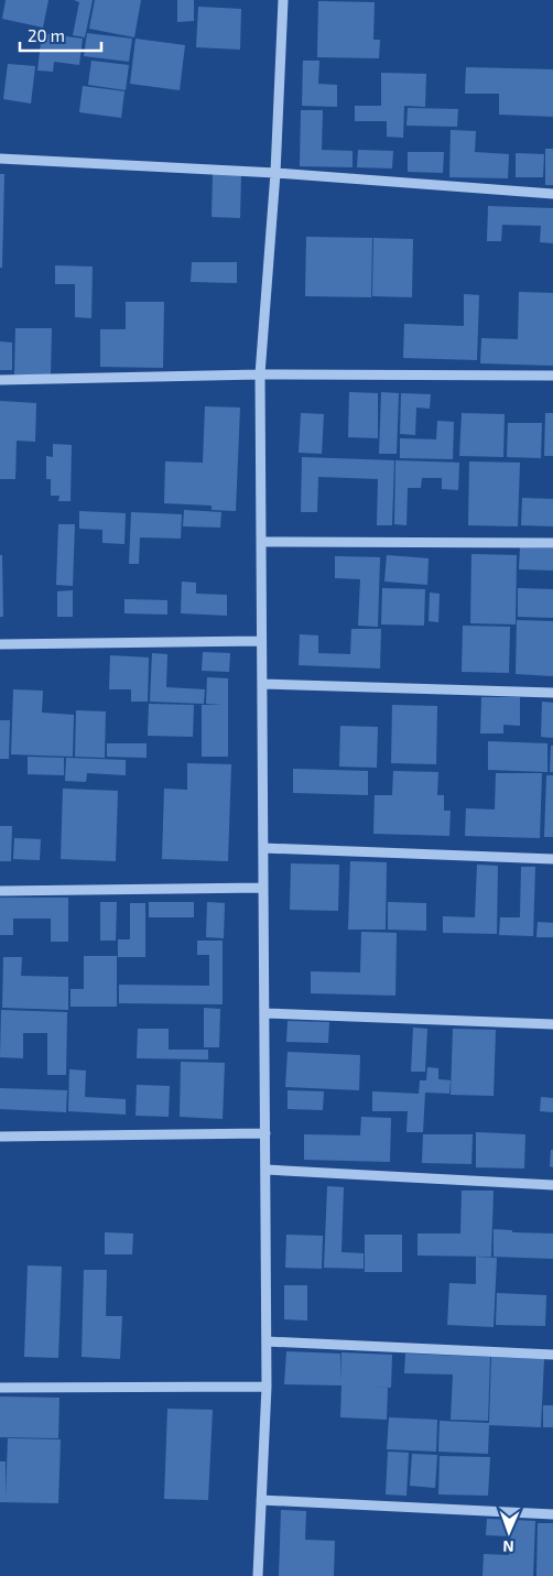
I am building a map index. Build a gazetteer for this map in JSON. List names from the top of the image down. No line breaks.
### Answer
{"scale_bar":"20 m","north":"bottom"}
